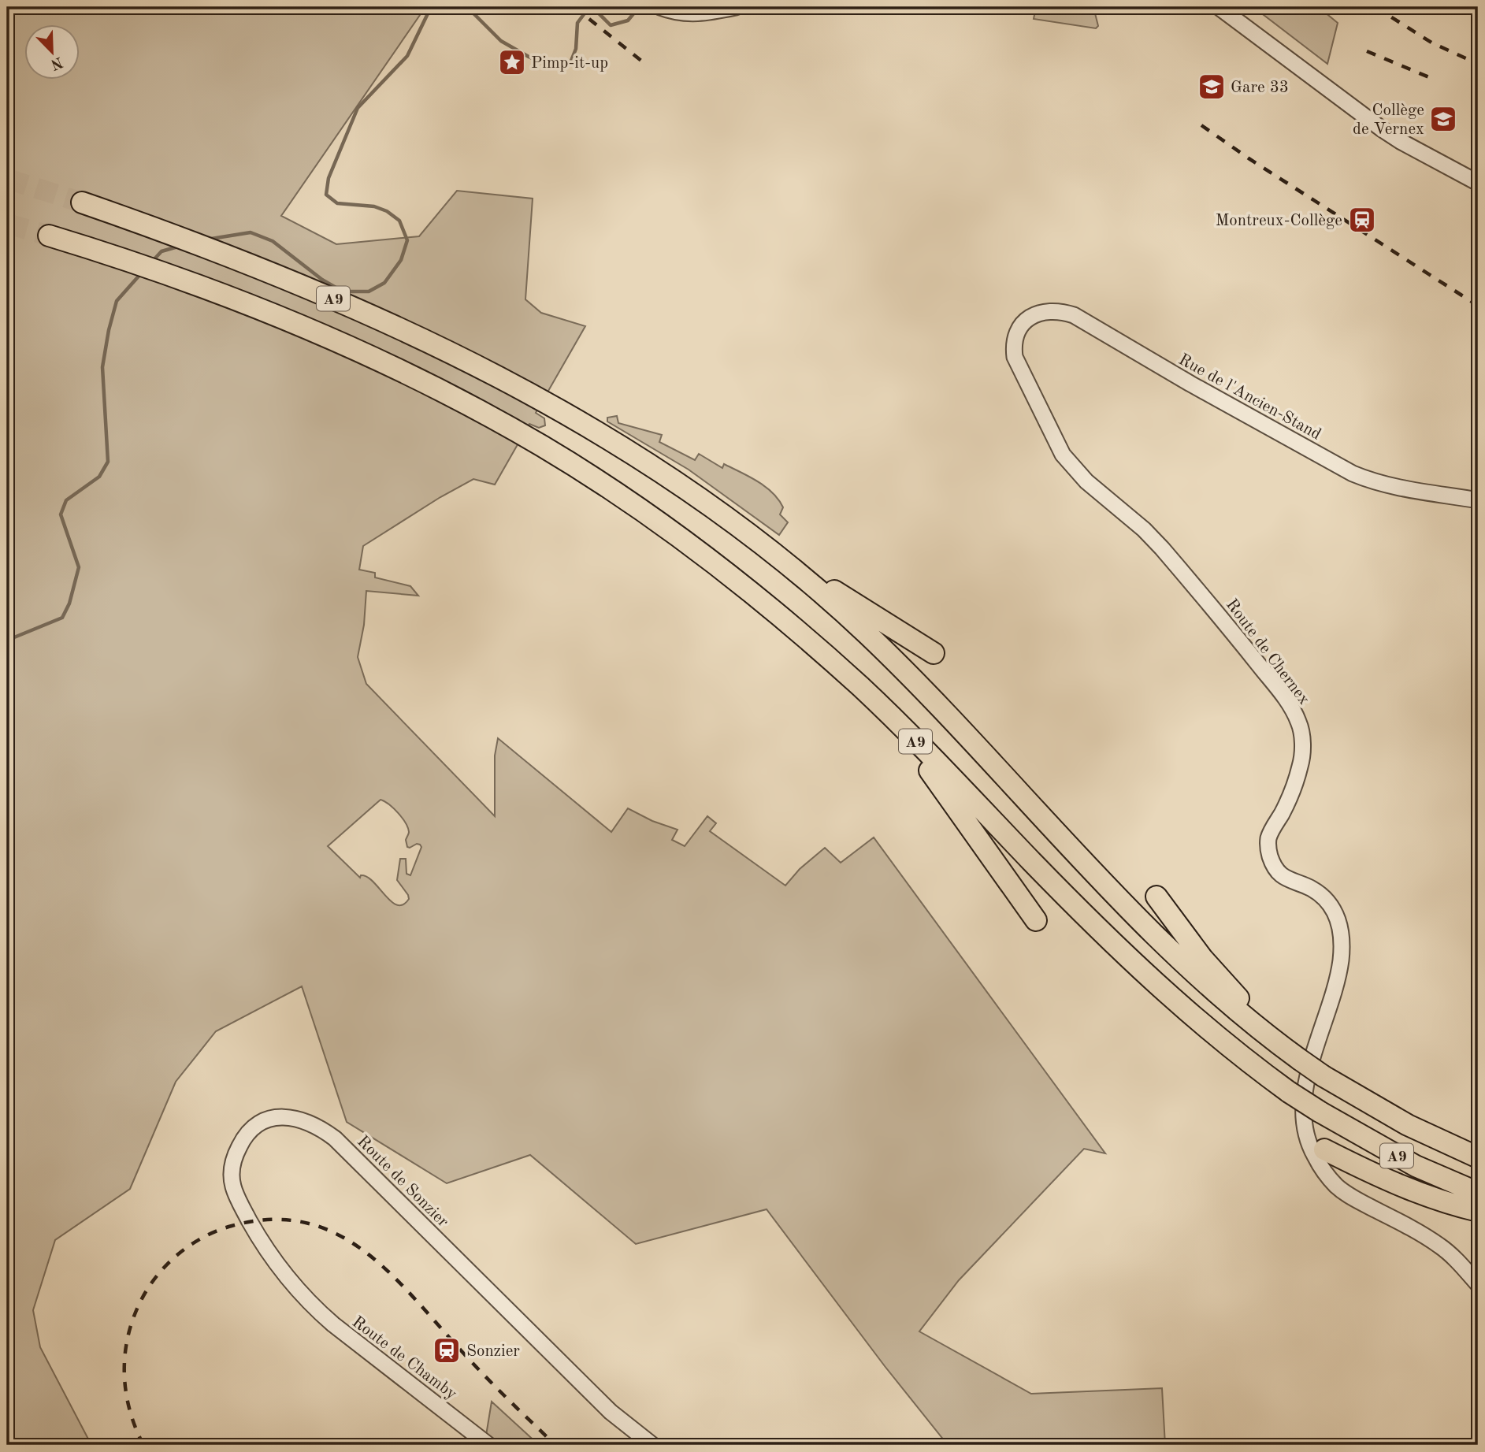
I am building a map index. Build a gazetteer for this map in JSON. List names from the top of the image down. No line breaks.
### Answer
{"streets":{"highway":["A9"],"street":["Rue de l'Ancien-Stand","Route de Chernex","Route de Sonzier","Route de Chamby"]},"crossings":[["A9","Route de Chernex"],["Rue de l'Ancien-Stand","Route de Chernex"],["Route de Sonzier","Route de Chamby"]],"places":{"place":["Pimp-it-up"],"school or university":["Gare 33","Collège de Vernex"],"station":["Montreux-Collège","Sonzier"]},"north":"bottom right"}
